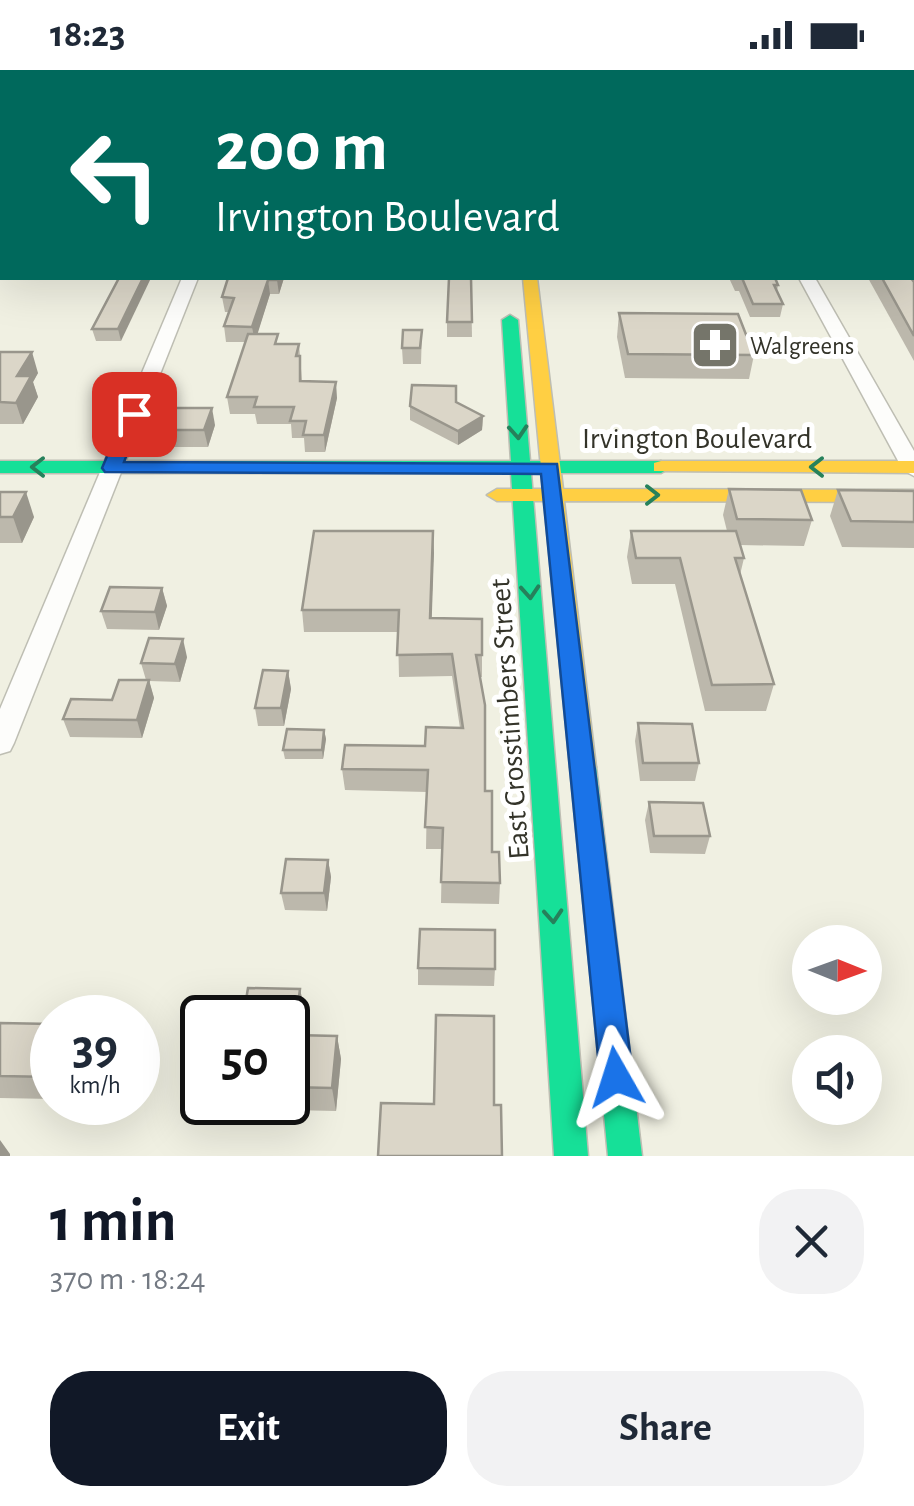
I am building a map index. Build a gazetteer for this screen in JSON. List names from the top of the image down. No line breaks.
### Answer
{"streets":{"main road":["Irvington Boulevard","East Crosstimbers Street"]},"crossings":[["Irvington Boulevard","East Crosstimbers Street"]],"places":{"pharmacy":["Walgreens"]},"north":"right","page":{"status":"18:23","turn":["200 m","Irvington Boulevard"],"speed":"39 km/h","limit":"50","heading":["1 min","370 m · 18:24"],"buttons":["Exit","Share"]}}
